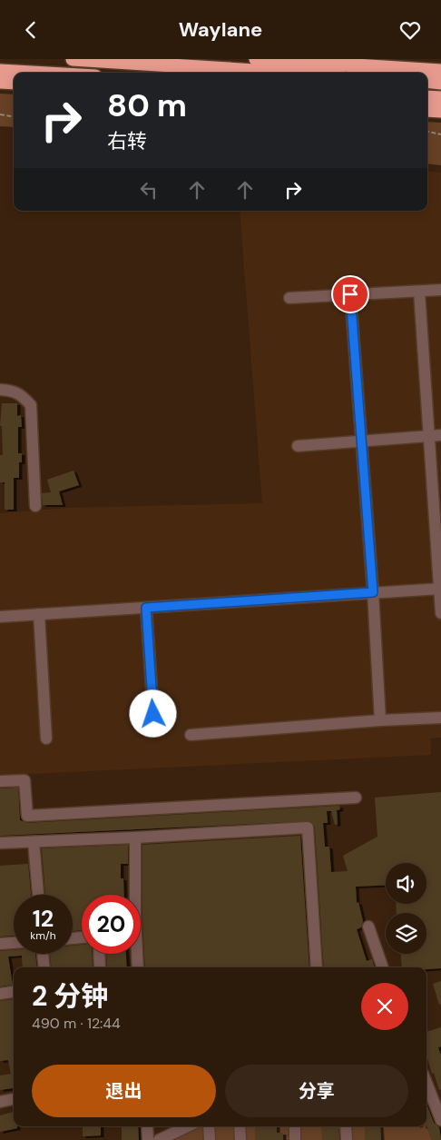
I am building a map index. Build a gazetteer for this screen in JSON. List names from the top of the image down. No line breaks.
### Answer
{"page":{"header":"Waylane","turn":["80 m","右转"],"speed":"12 km/h","limit":"20","heading":["2 分钟","490 m · 12:44"],"buttons":["退出","分享"]}}
